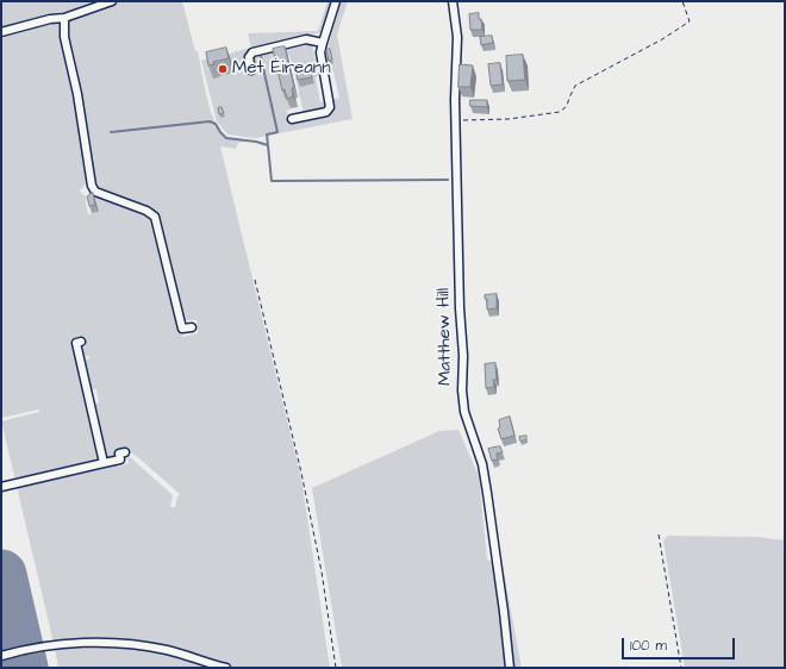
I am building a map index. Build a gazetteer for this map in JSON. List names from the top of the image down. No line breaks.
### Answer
{"streets":{"street":["Matthew Hill"]},"places":["Met Éireann"],"scale_bar":"100 m"}
